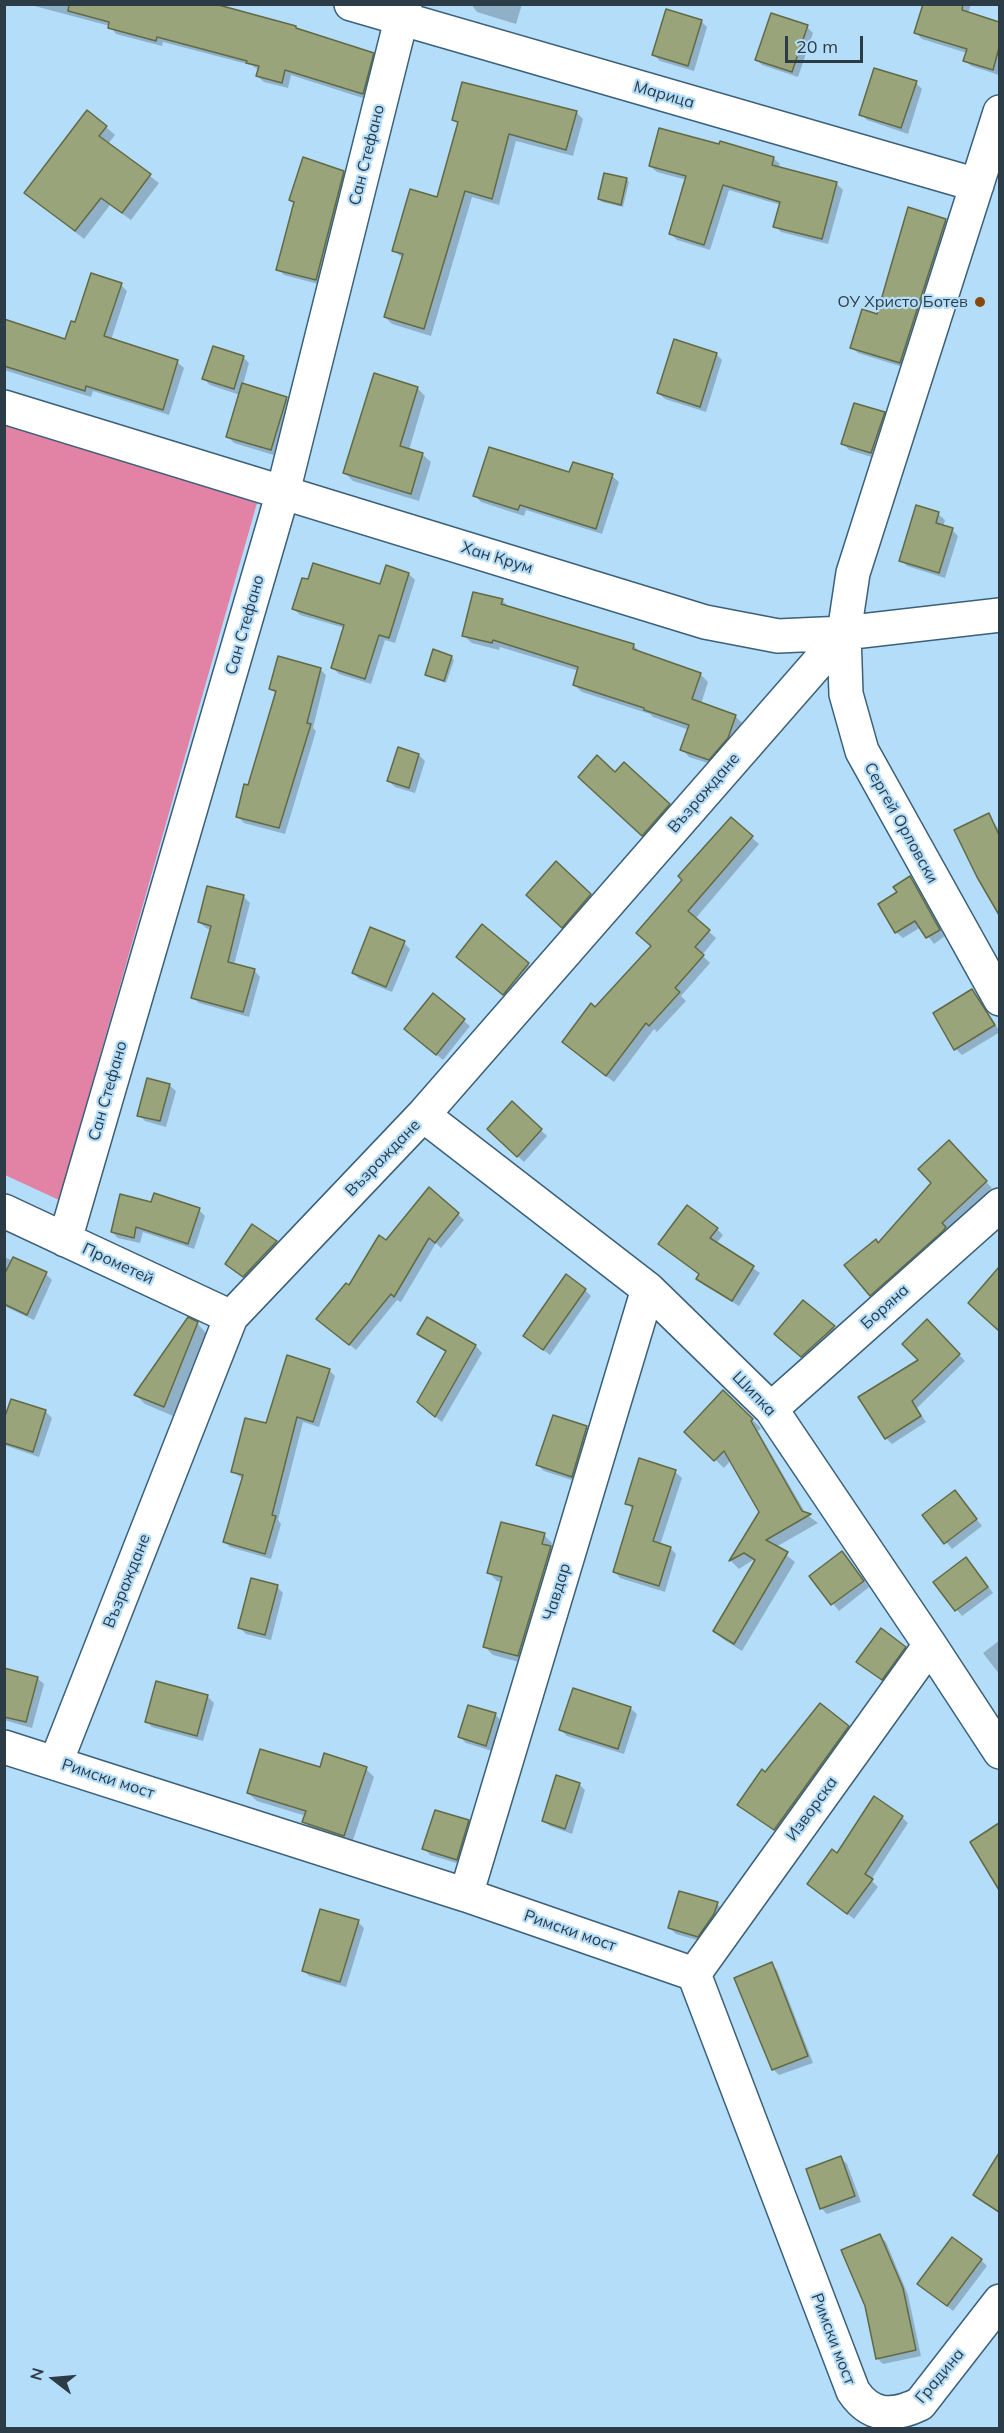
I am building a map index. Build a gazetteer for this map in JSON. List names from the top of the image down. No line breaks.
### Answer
{"streets":{"street":["Марица","Сан Стефано","Хан Крум","Възраждане","Сергей Орловски","Прометей","Боряна","Шипка","Чавдар","Римски мост","Изворска","Градина"]},"crossings":[["Марица","Сан Стефано"],["Марица","Сергей Орловски"],["Сан Стефано","Хан Крум"],["Сан Стефано","Прометей"],["Хан Крум","Възраждане"],["Хан Крум","Сергей Орловски"],["Възраждане","Сергей Орловски"],["Възраждане","Прометей"],["Възраждане","Шипка"],["Възраждане","Римски мост"],["Боряна","Шипка"],["Шипка","Чавдар"],["Шипка","Изворска"],["Чавдар","Римски мост"],["Римски мост","Изворска"],["Римски мост","Градина"]],"places":["ОУ Христо Ботев"],"scale_bar":"20 m","north":"left"}
